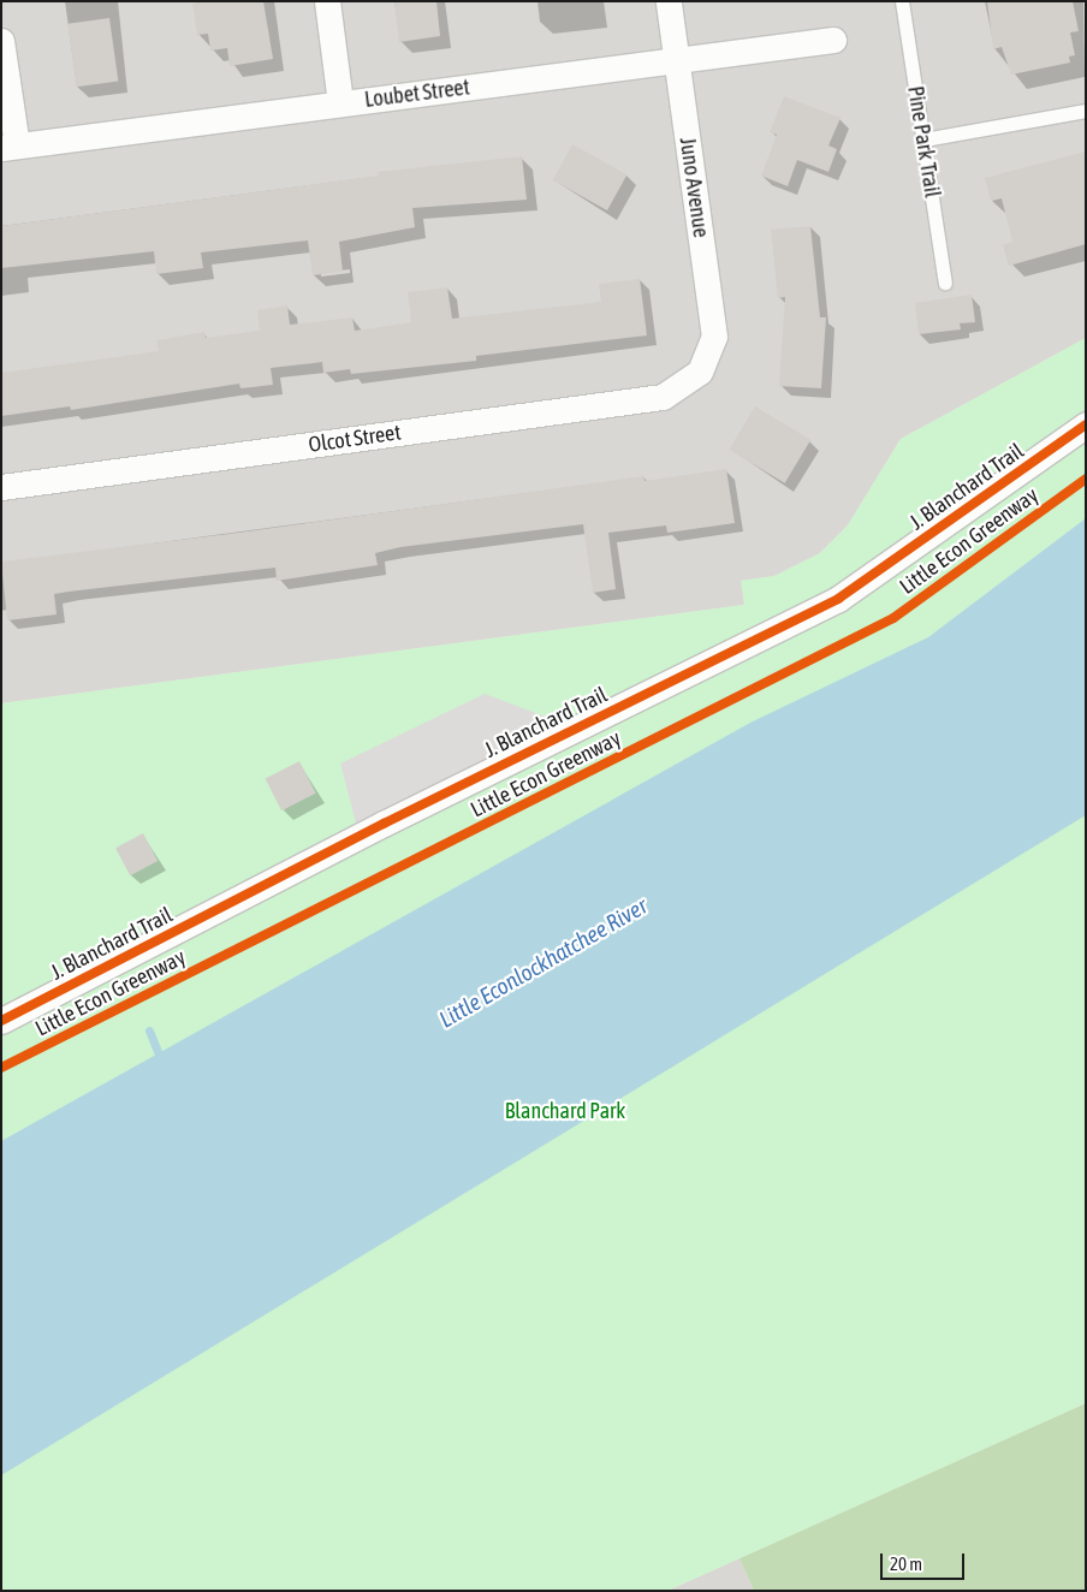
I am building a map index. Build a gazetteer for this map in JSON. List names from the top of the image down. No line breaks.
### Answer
{"streets":{"street":["Loubet Street","Juno Avenue","Olcot Street","J. Blanchard Trail"],"lane":["Pine Park Trail"],"cycle path":["Little Econ Greenway"]},"crossings":[["Loubet Street","Juno Avenue"],["Juno Avenue","Olcot Street"]],"water":["Little Econlockhatchee River"],"parks":["Blanchard Park"],"scale_bar":"20 m"}
